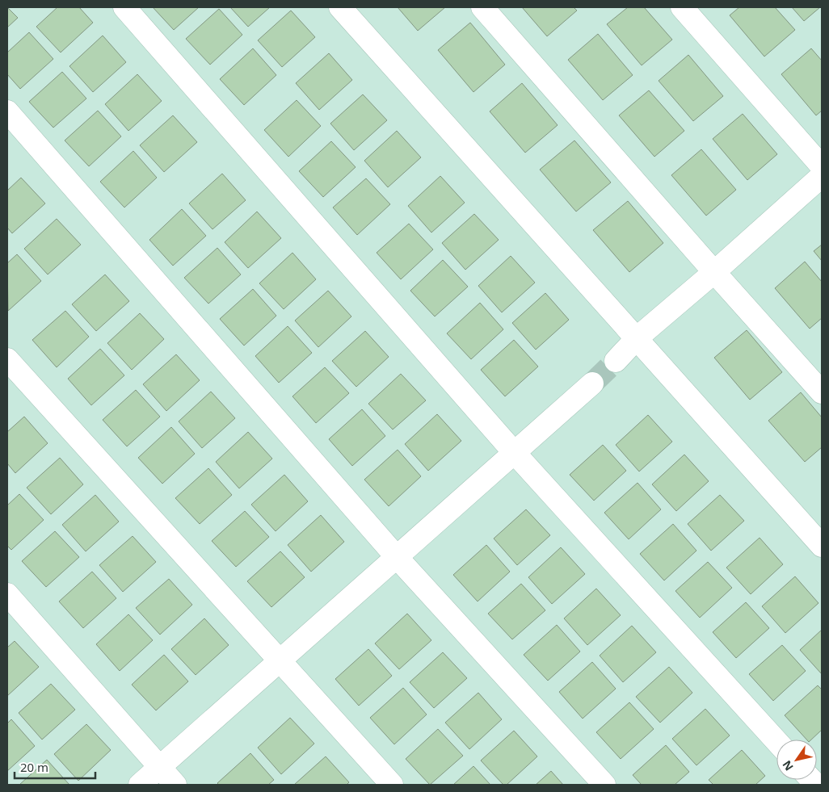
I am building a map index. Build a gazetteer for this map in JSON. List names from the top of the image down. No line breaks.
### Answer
{"scale_bar":"20 m","north":"bottom left"}
